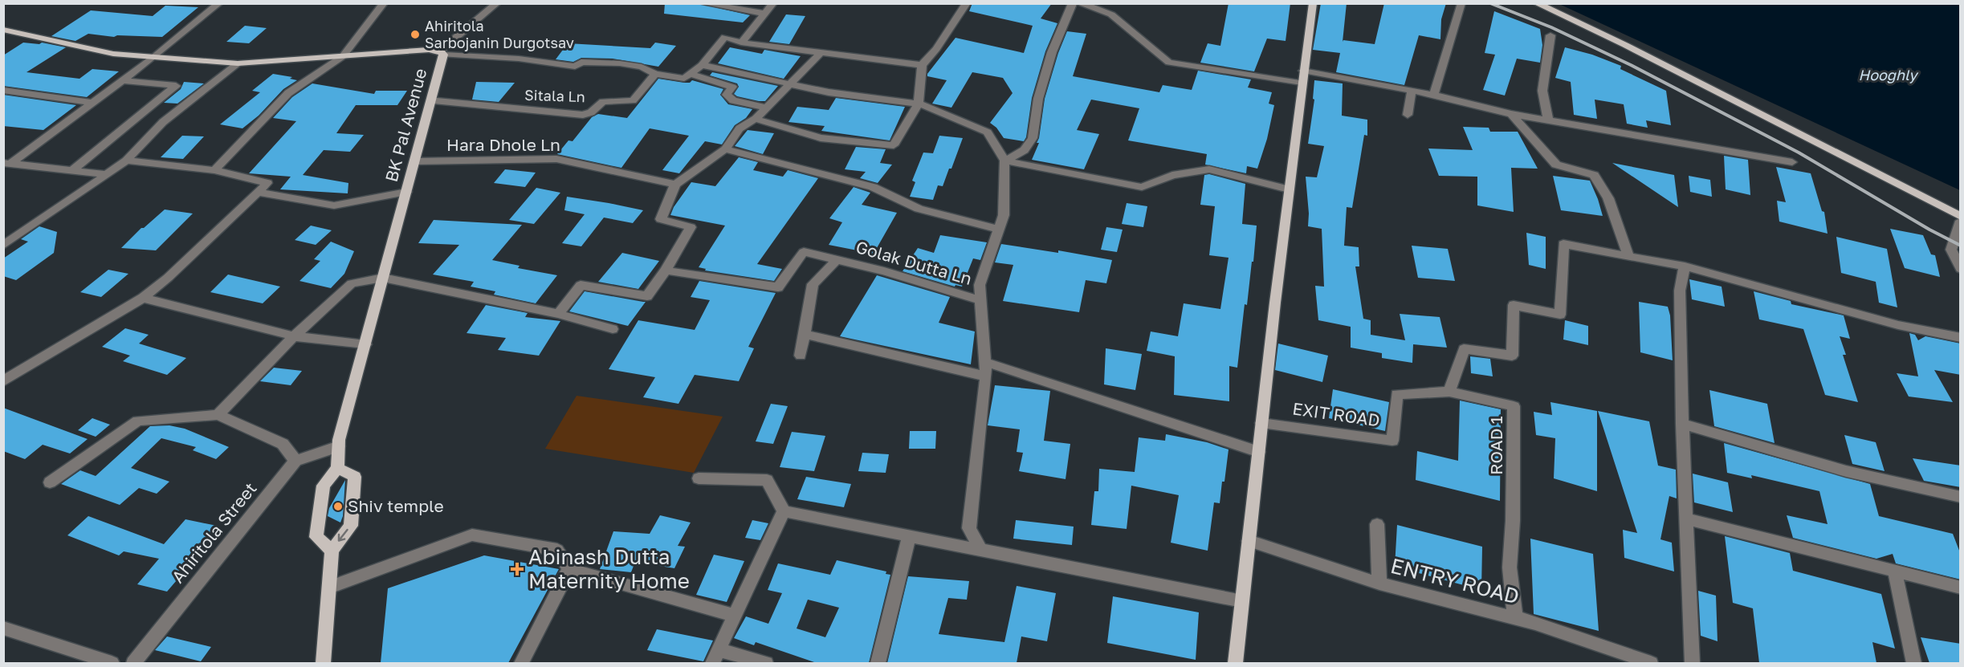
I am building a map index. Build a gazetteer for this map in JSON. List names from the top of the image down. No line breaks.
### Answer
{"streets":{"main road":["BK Pal Avenue"],"street":["Sitala Ln","Hara Dhole Ln","Golak Dutta Ln","EXIT ROAD","ROAD 1","Ahiritola Street","ENTRY ROAD"]},"crossings":[["BK Pal Avenue","Hara Dhole Ln"],["EXIT ROAD","ROAD 1"],["ROAD 1","ENTRY ROAD"]],"water":["Hooghly"],"places":{"other":["Ahiritola Sarbojanin Durgotsav","Shiv temple"],"health":["Abinash Dutta Maternity Home"]}}
